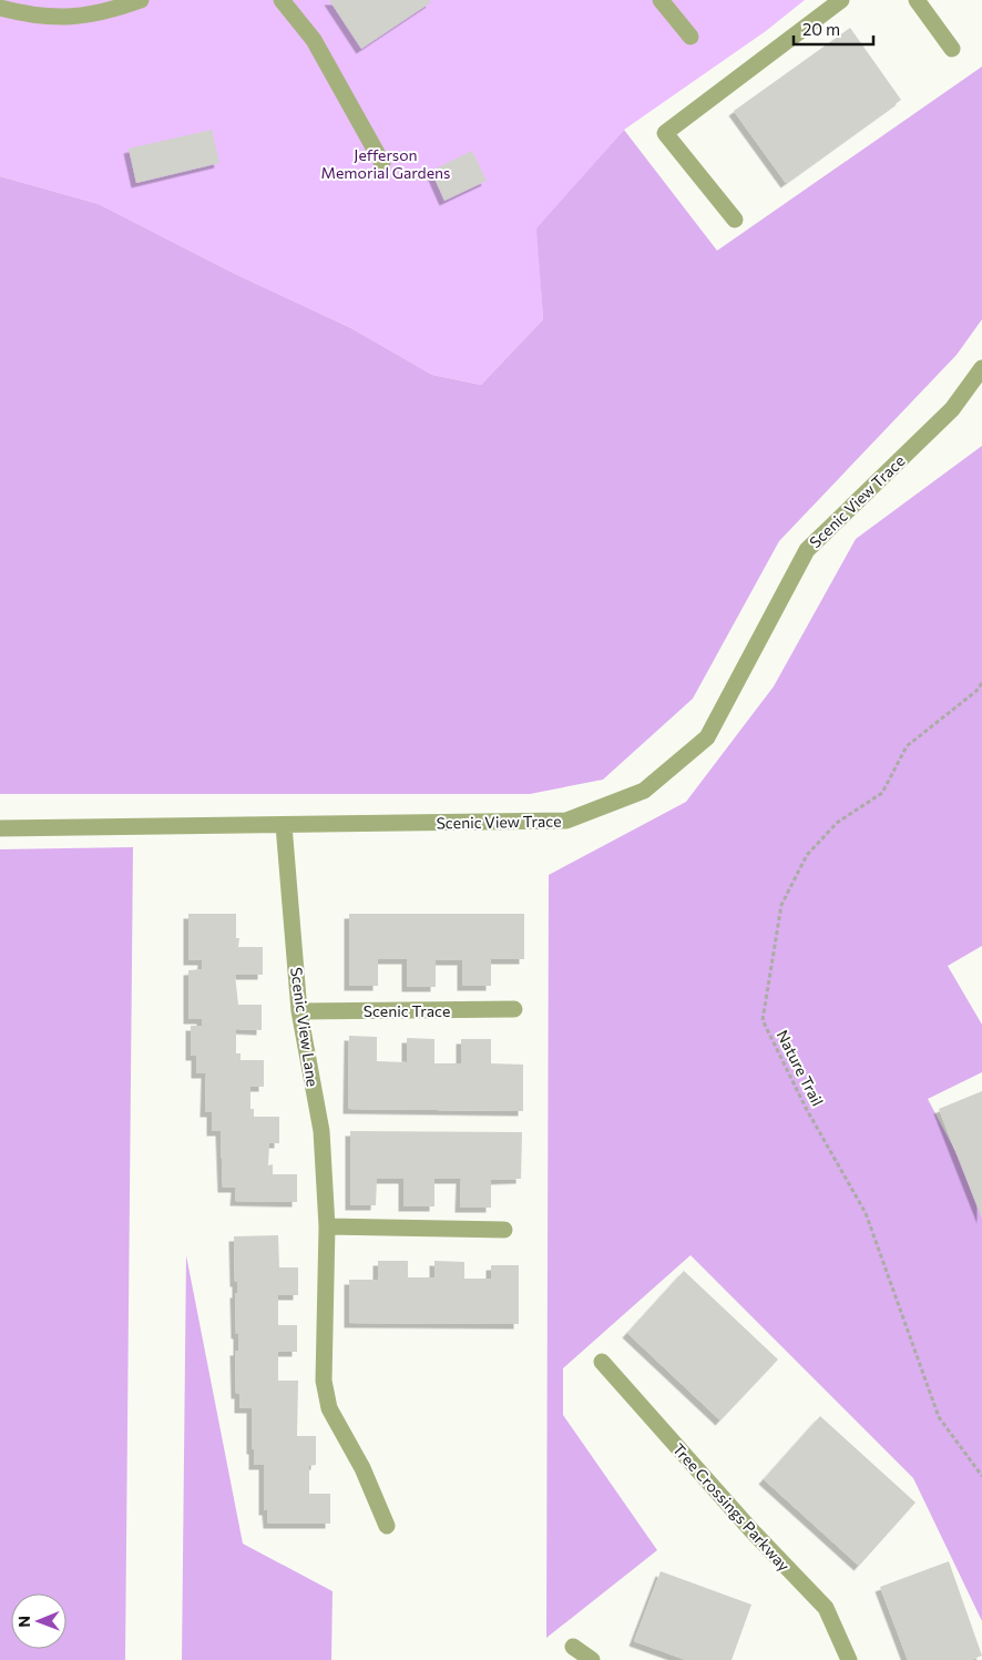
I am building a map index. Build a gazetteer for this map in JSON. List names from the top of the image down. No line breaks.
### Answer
{"streets":{"street":["Scenic View Trace","Scenic Trace","Scenic View Lane","Tree Crossings Parkway"],"path":["Nature Trail"]},"crossings":[["Scenic View Trace","Scenic View Lane"],["Scenic Trace","Scenic View Lane"]],"parks":["Jefferson Memorial Gardens"],"scale_bar":"20 m","north":"left"}
